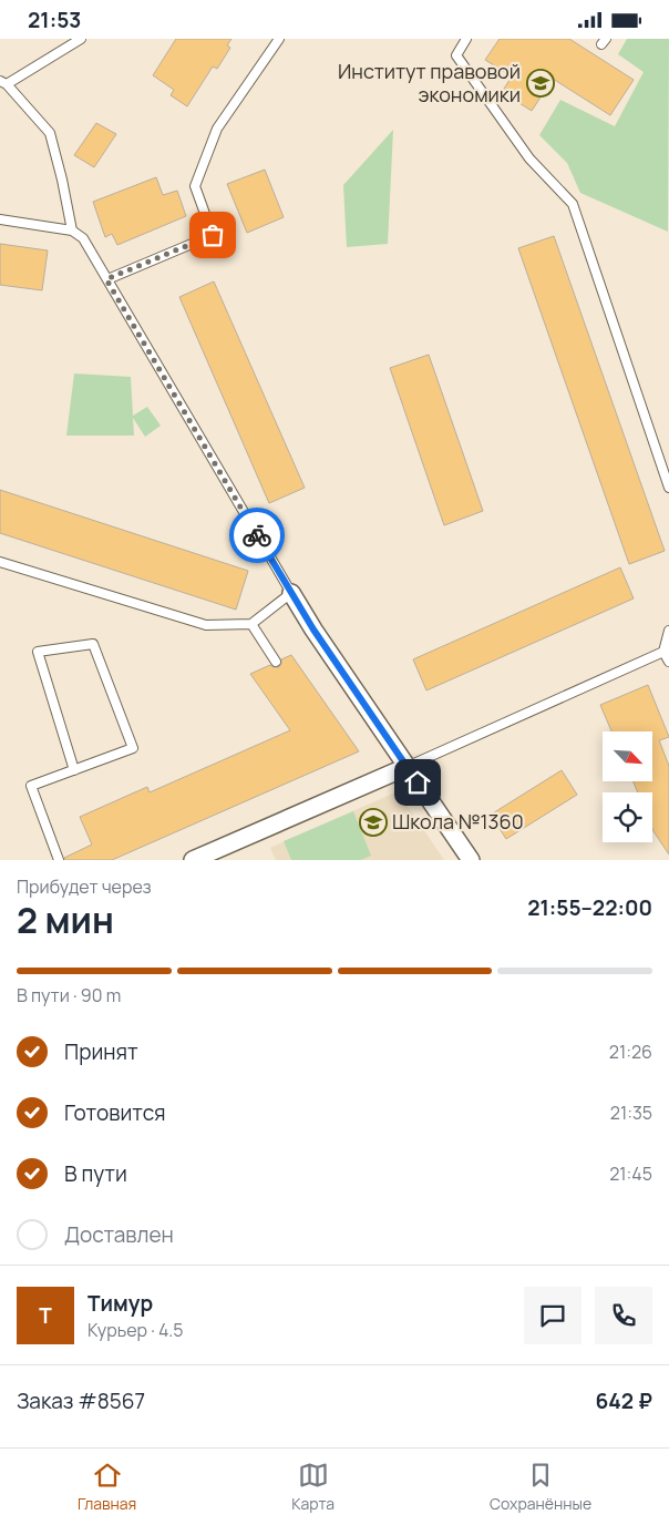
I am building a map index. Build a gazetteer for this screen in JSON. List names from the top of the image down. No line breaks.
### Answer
{"places":{"school or university":["Институт правовой экономики","Школа №1360"]},"north":"bottom right","page":{"status":"21:53","heading":["2 мин","Прибудет через","21:55–22:00"],"panel":["Тимур","Курьер · 4.5","Заказ #8567","642 ₽"],"bar":"В пути · 90 m","list":[["Принят","21:26"],["Готовится","21:35"],["В пути","21:45"],"Доставлен"],"round":"Т","tabs":["Главная","Карта","Сохранённые"]}}
